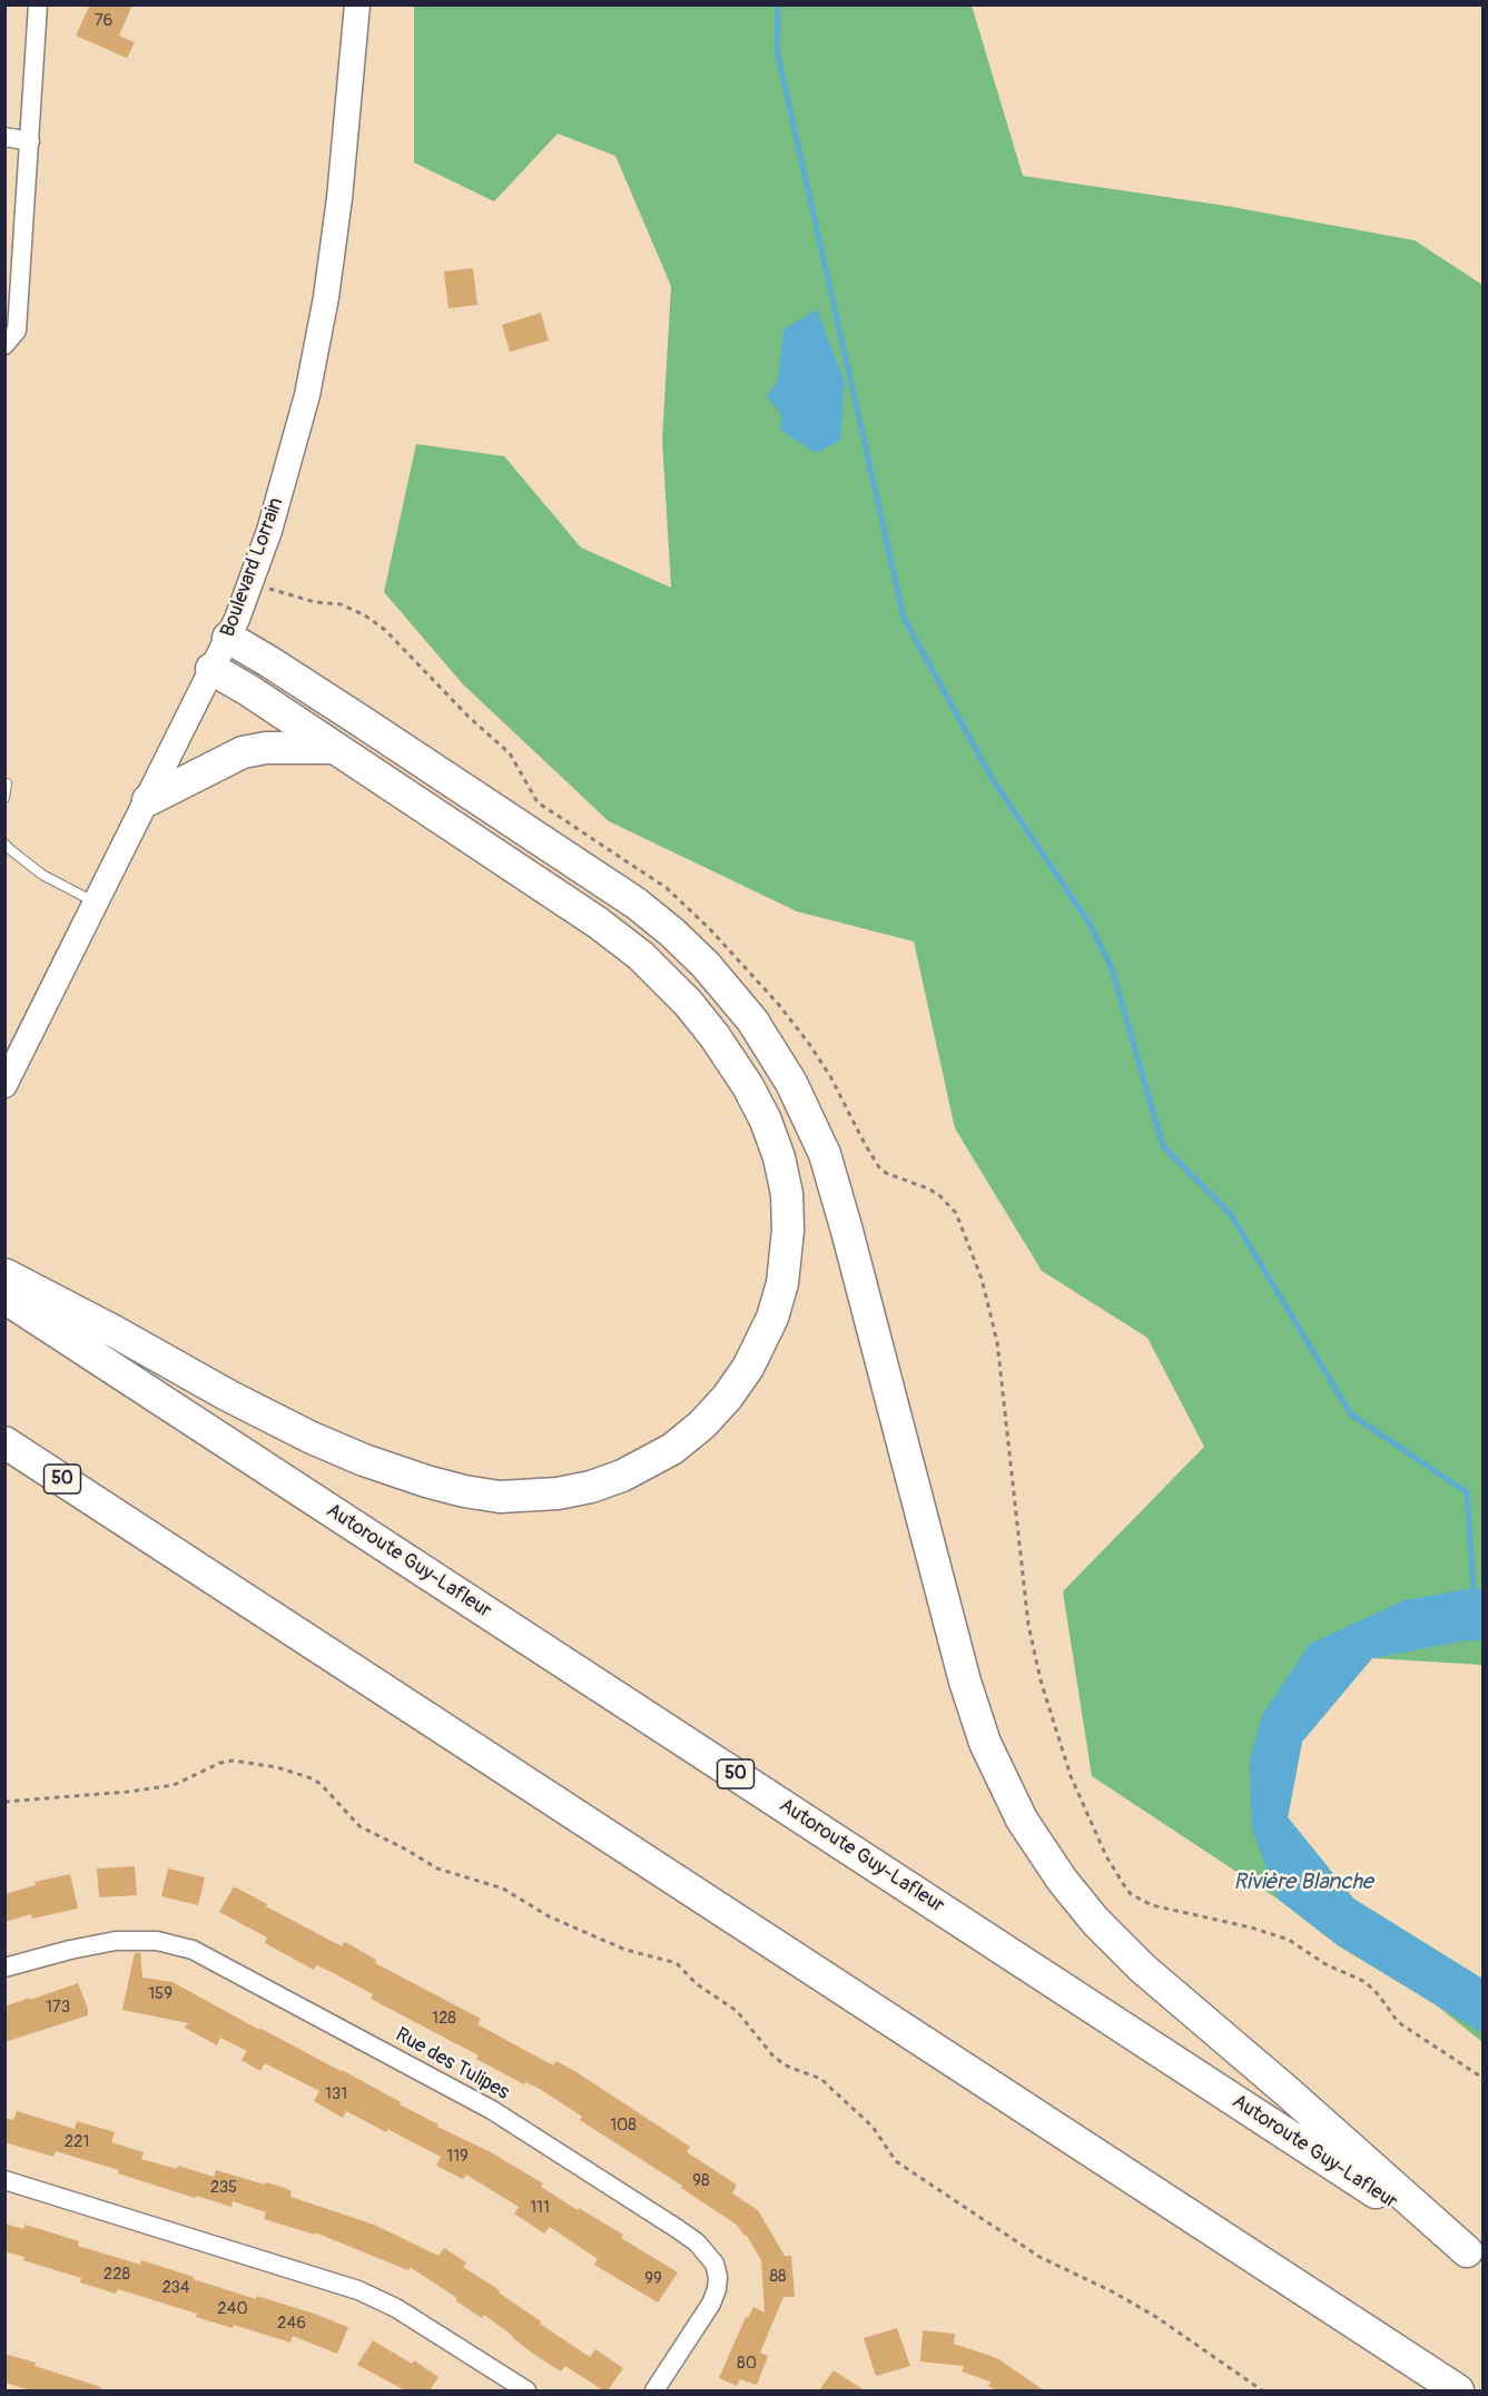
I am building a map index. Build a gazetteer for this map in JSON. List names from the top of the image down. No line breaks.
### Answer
{"streets":{"highway":["50","Autoroute Guy-Lafleur"],"main road":["Boulevard Lorrain"],"street":["Rue des Tulipes"]},"water":["Rivière Blanche"],"house_numbers":["76","159","173","128","131","108","221","119","98","235","111","228","88","99","234","240","246","80"]}
